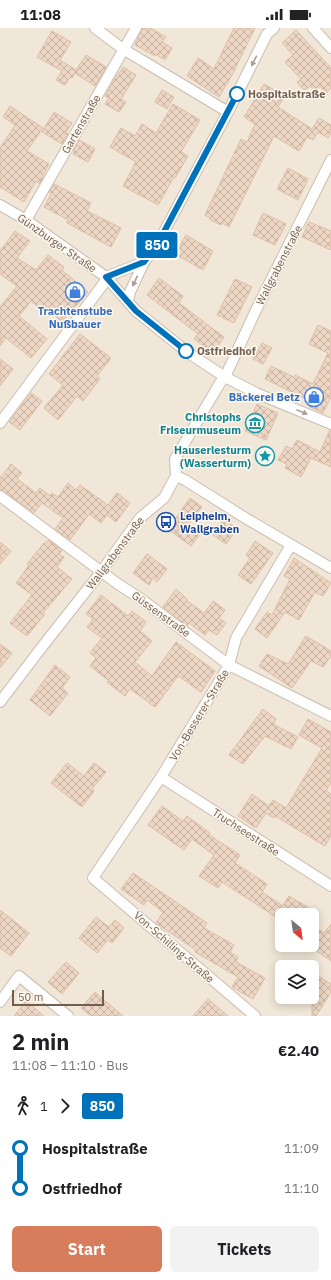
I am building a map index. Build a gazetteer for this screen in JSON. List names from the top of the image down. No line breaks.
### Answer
{"streets":{"street":["Gartenstraße","Günzburger Straße","Wallgrabenstraße","Güssenstraße","Von-Besserer-Straße","Truchseestraße","Von-Schilling-Straße"]},"crossings":[["Gartenstraße","Günzburger Straße"],["Günzburger Straße","Wallgrabenstraße"],["Wallgrabenstraße","Güssenstraße"],["Güssenstraße","Von-Besserer-Straße"],["Von-Besserer-Straße","Truchseestraße"],["Von-Besserer-Straße","Von-Schilling-Straße"]],"places":{"other":["Hospitalstraße","Ostfriedhof"],"shop":["Trachtenstube Nußbauer","Bäckerei Betz"],"museum":["Christophs Friseurmuseum"],"place":["Hauserlesturm (Wasserturm)"],"bus stop":["Leipheim, Wallgraben"]},"lines":["bus line 850"],"scale_bar":"50 m","north":"bottom right","page":{"status":"11:08","on_map":"850","scale":"50 m","heading":["2 min","11:08 – 11:10 · Bus","€2.40"],"legs":["1","850"],"list":[{"name":"Hospitalstraße","value":"11:09"},{"name":"Ostfriedhof","value":"11:10"}],"buttons":["Start","Tickets"]}}
